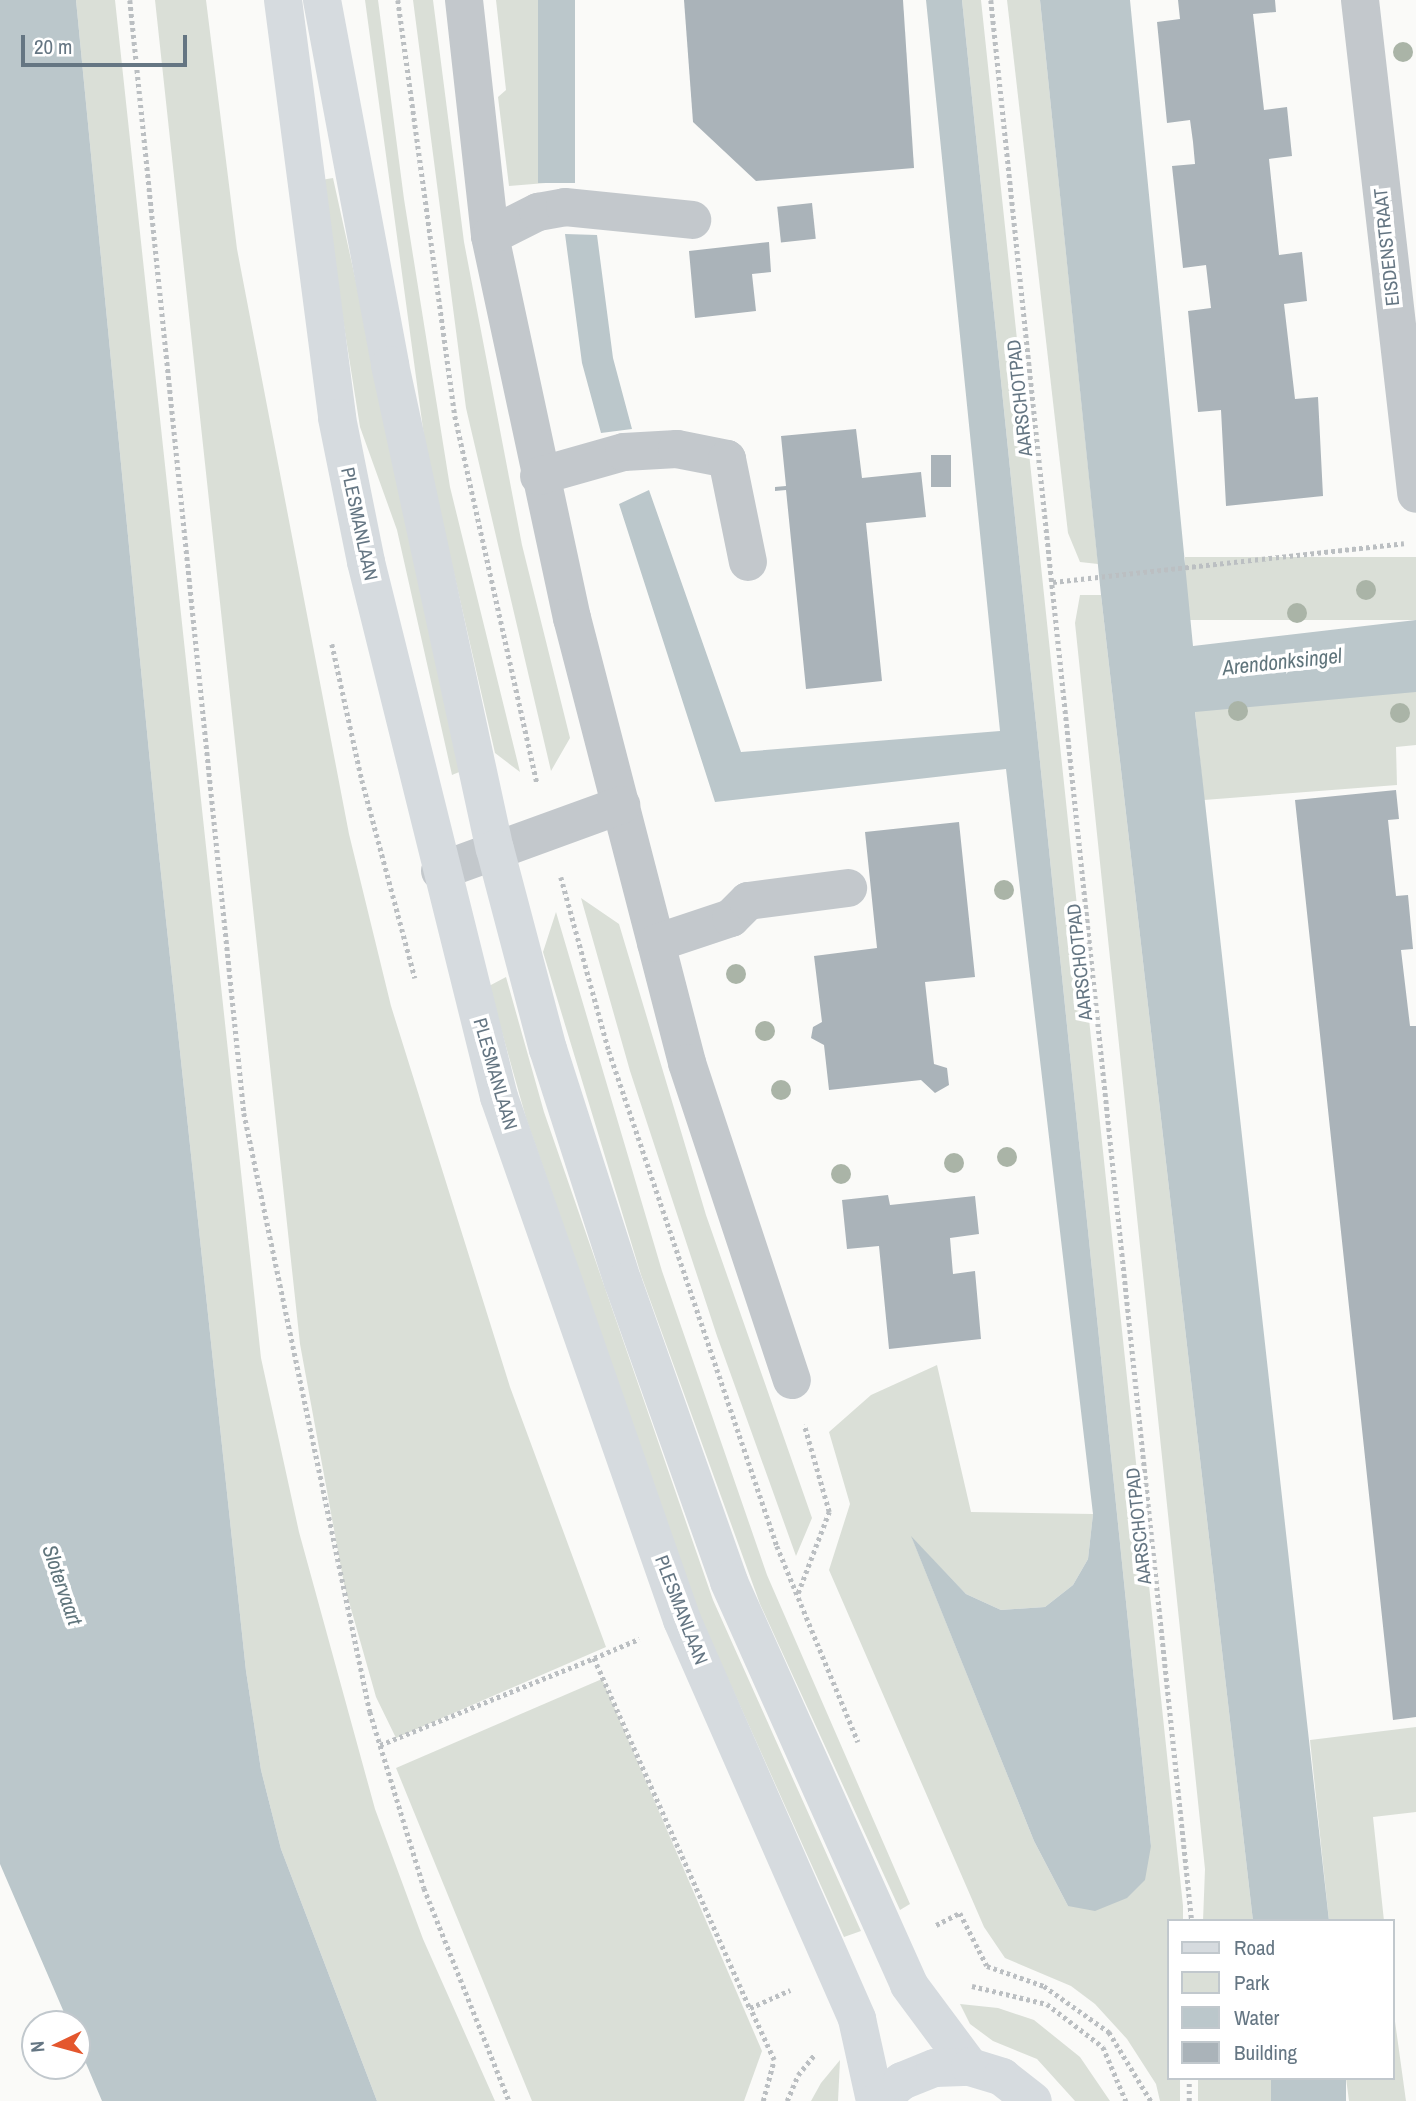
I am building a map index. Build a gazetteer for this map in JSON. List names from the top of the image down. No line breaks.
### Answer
{"streets":{"main road":["PLESMANLAAN"],"street":["EISDENSTRAAT"],"path":["AARSCHOTPAD"]},"water":["Arendonksingel","Slotervaart"],"legend":["Road","Park","Water","Building"],"scale_bar":"20 m","north":"left"}
